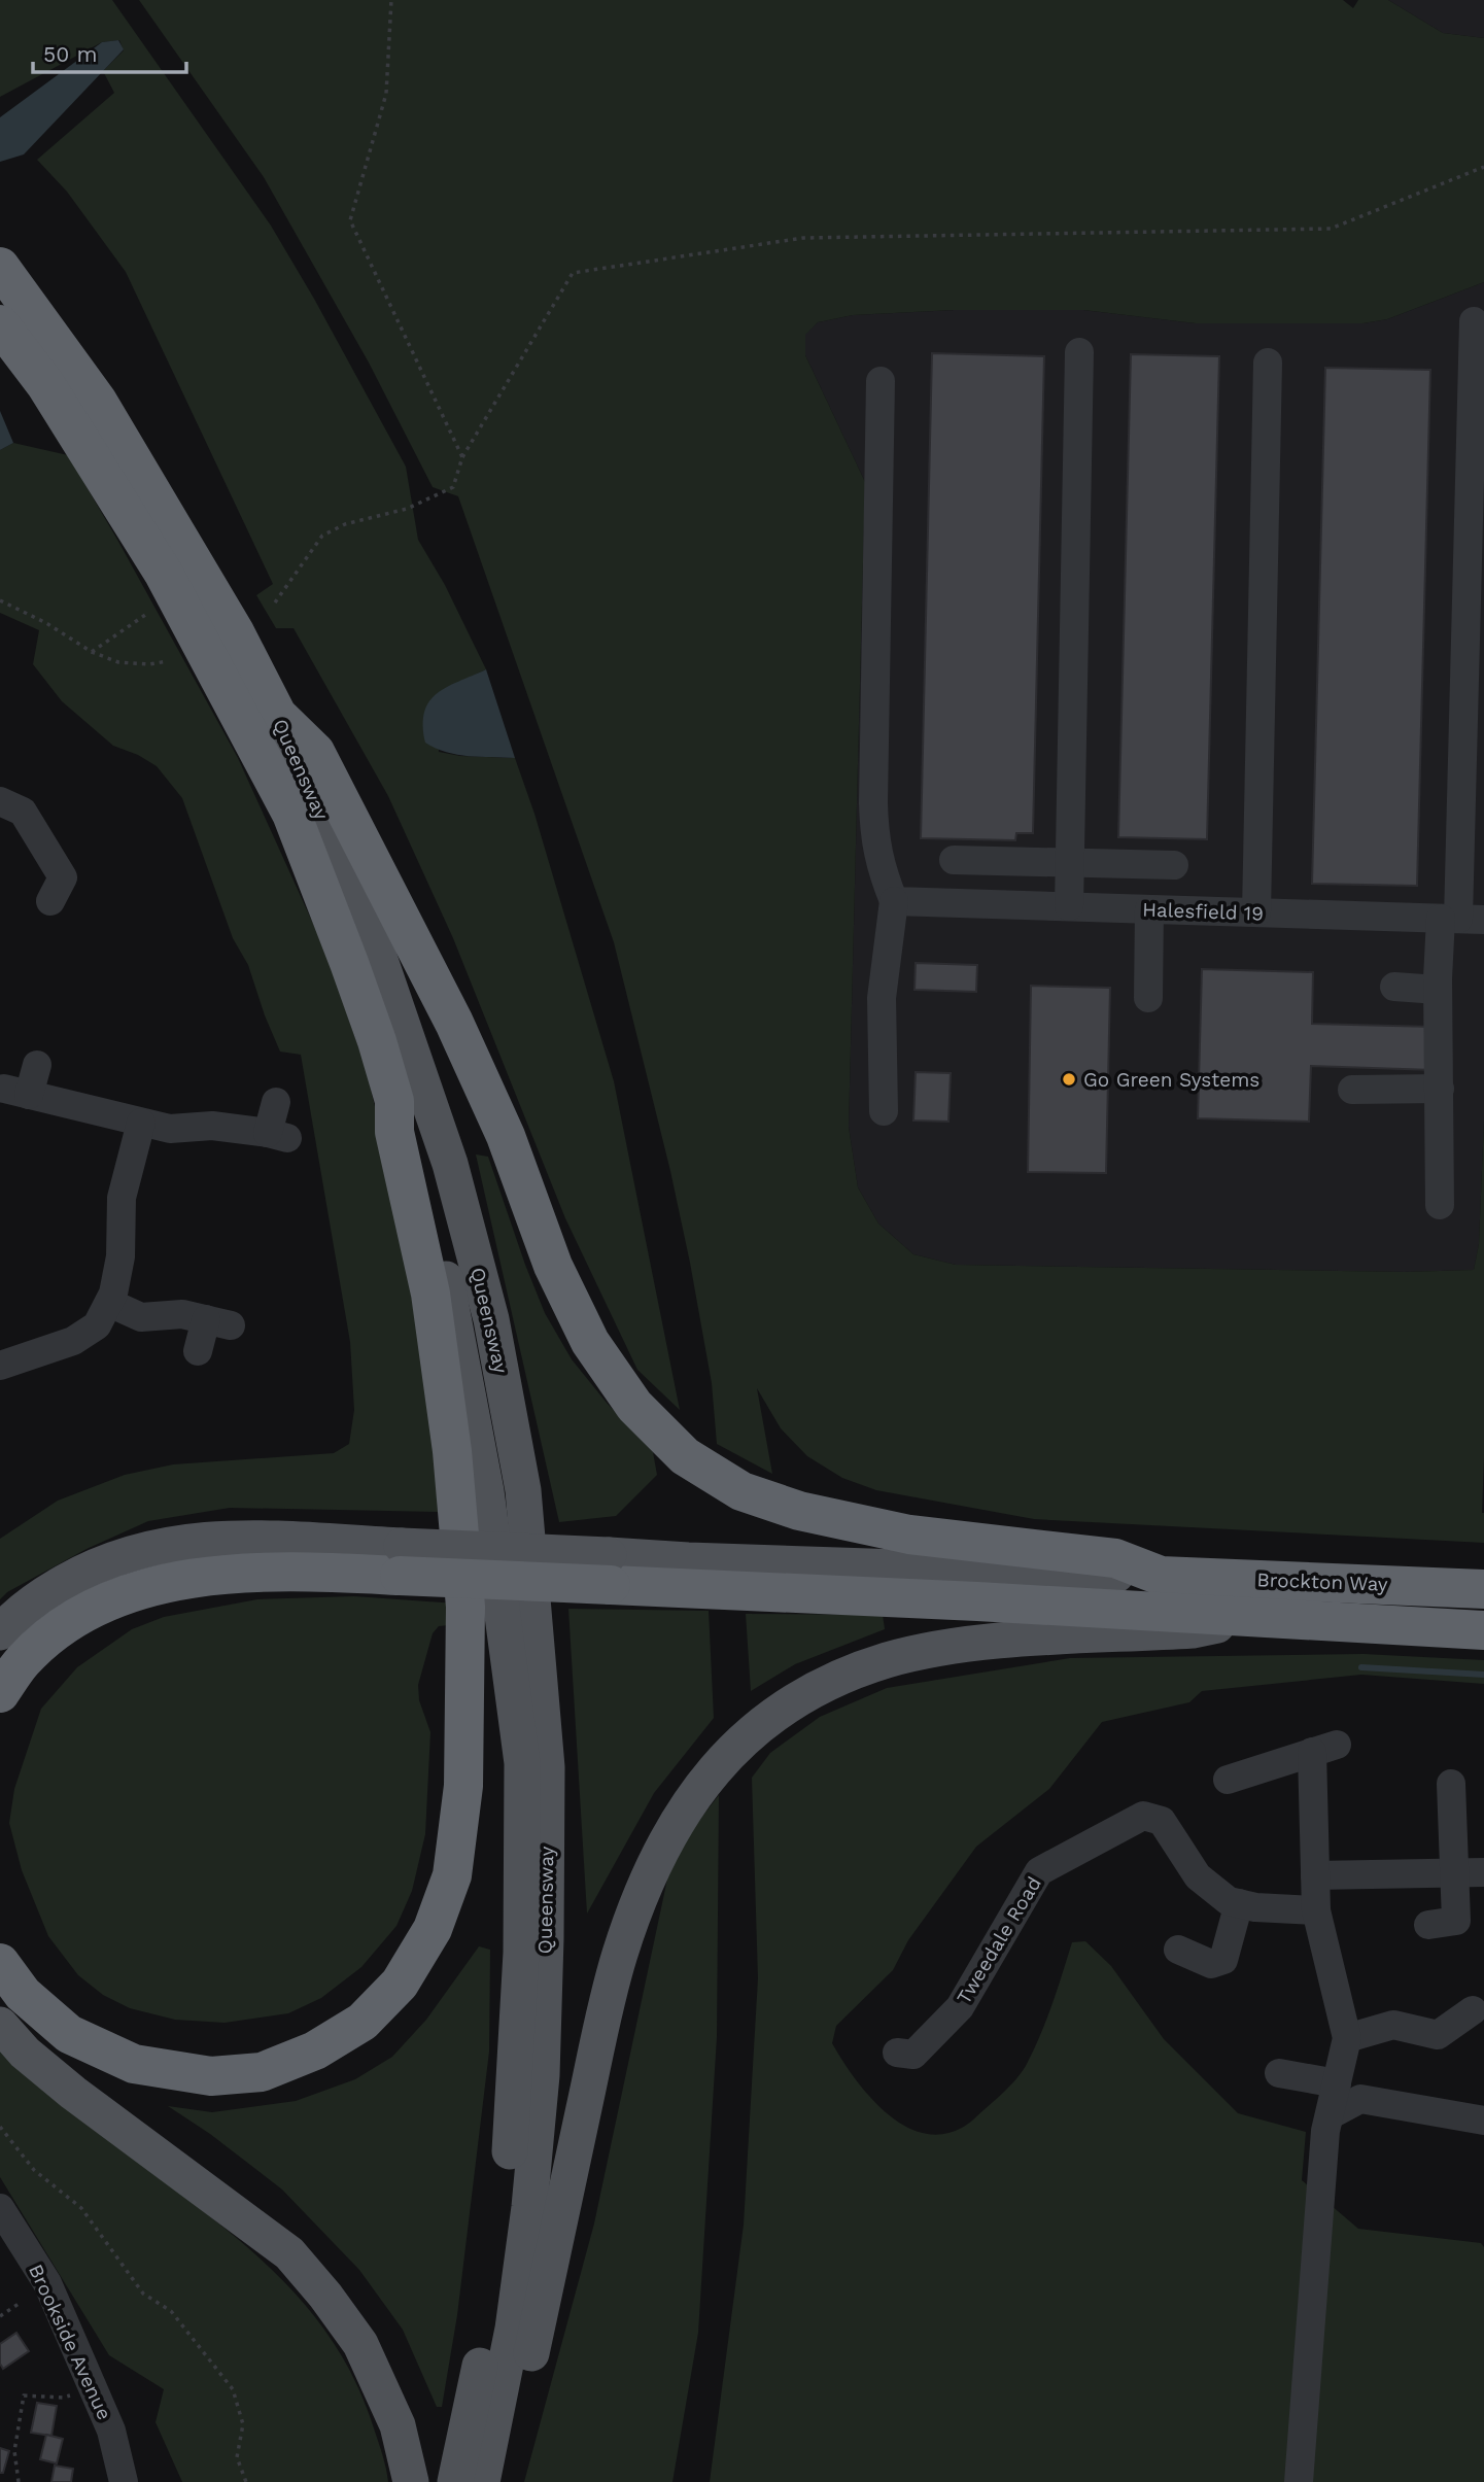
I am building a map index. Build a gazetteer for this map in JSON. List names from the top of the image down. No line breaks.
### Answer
{"streets":{"highway":["Queensway","Brockton Way"],"street":["Halesfield 19","Tweedale Road","Brookside Avenue"]},"crossings":[["Queensway","Brockton Way"]],"places":["Go Green Systems"],"scale_bar":"50 m"}
